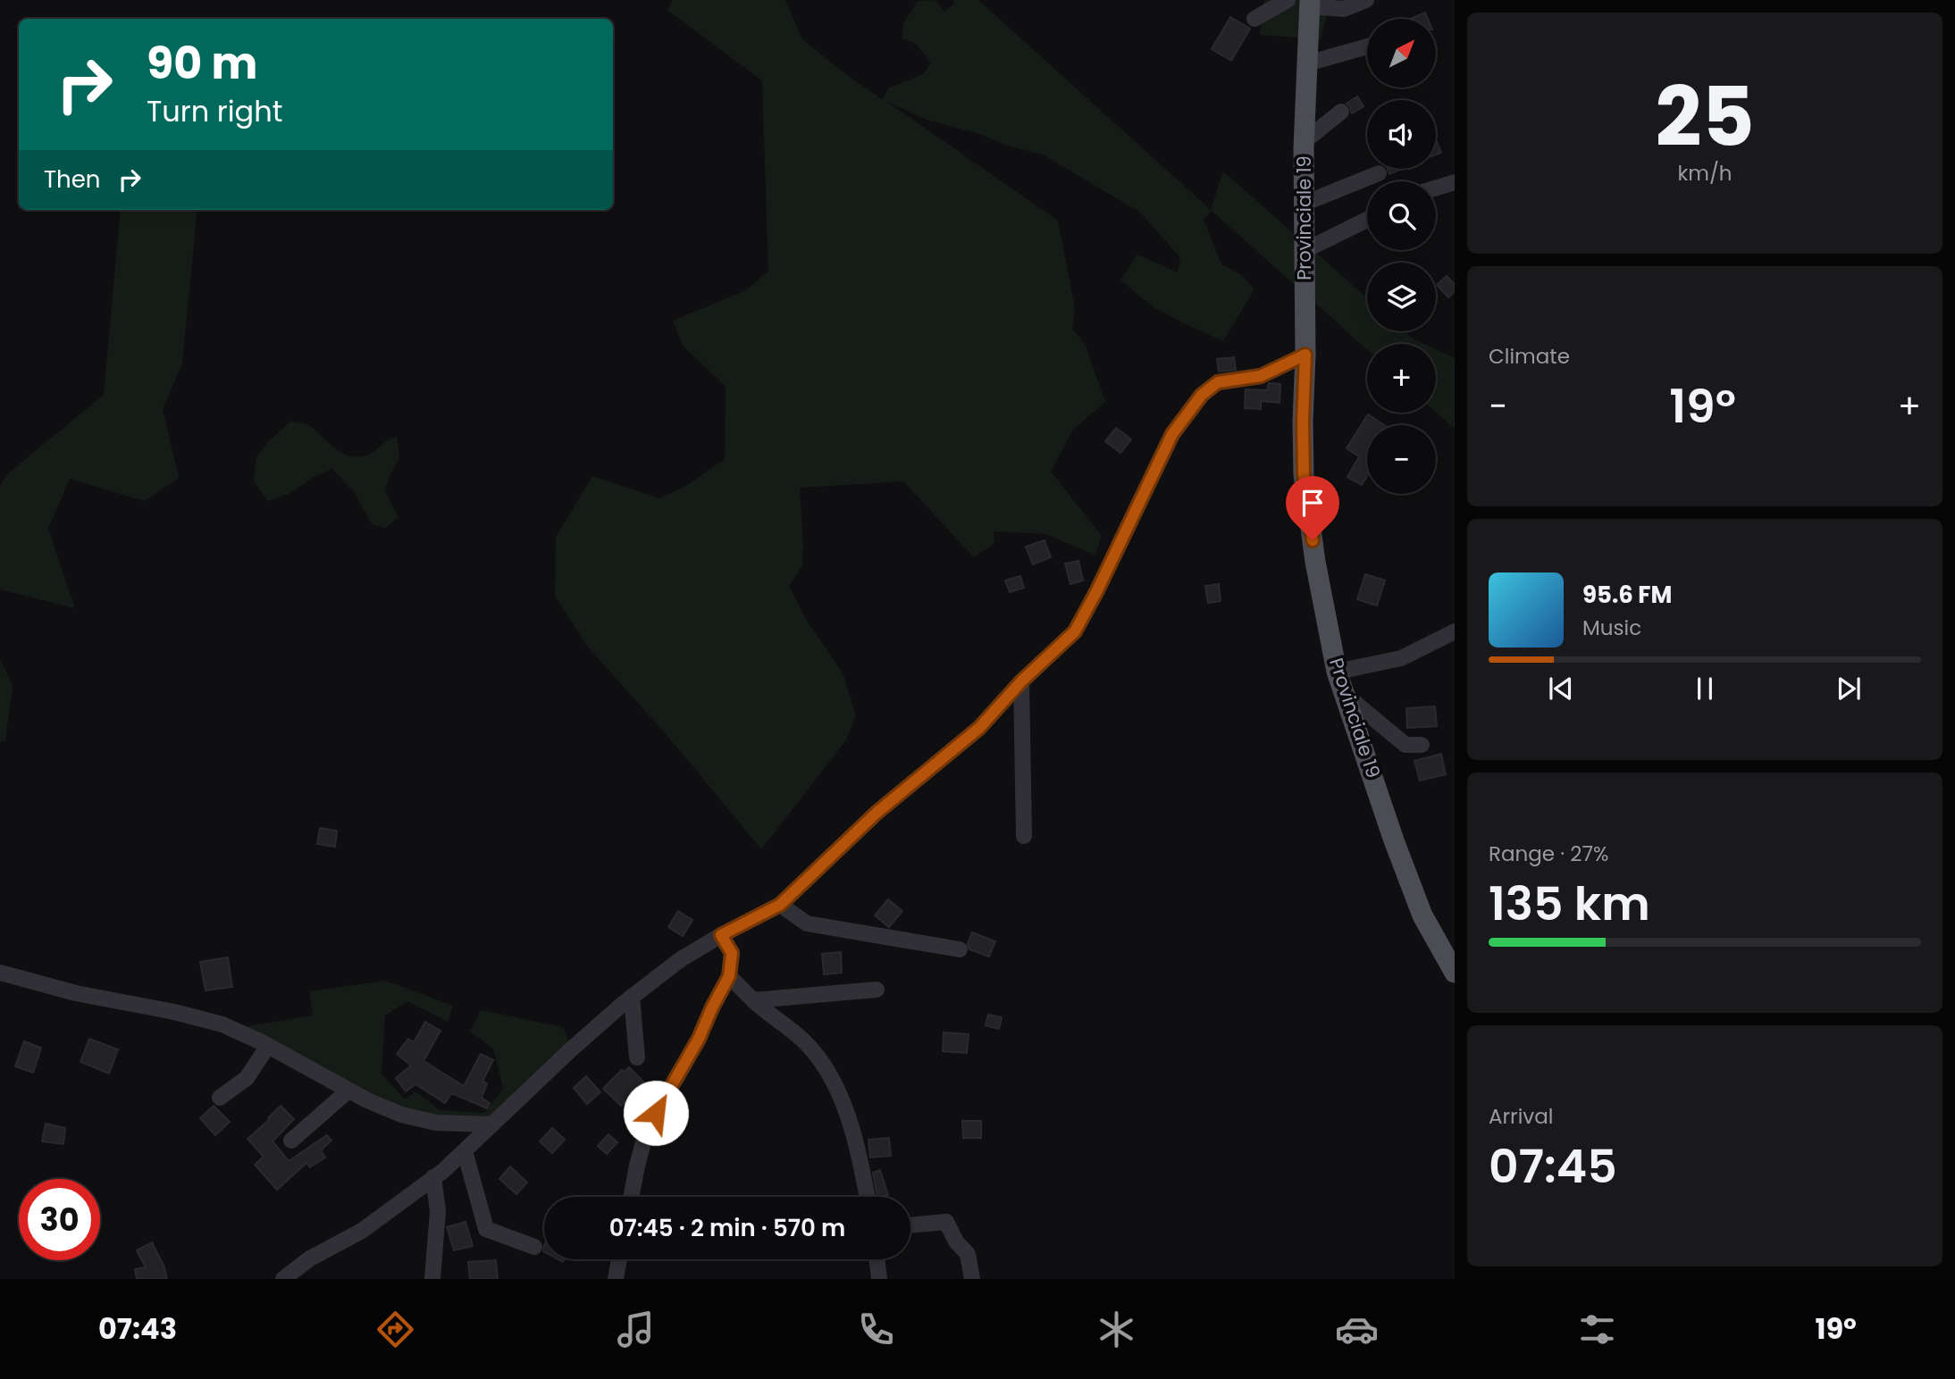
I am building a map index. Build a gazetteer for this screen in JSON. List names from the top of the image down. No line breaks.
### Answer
{"streets":{"main road":["Provinciale 19"]},"north":"top right","page":{"tile":[["25","km/h"],"Climate",["Range · 27%","135 km"],["Arrival","07:45"]],"map_buttons":["+","−"],"turn":["90 m","Turn right"],"then":"Then","heat":["−","19°","+"],"song":["95.6 FM","Music"],"limit":"30","trip":"07:45 · 2 min · 570 m","tabs":["07:43","19°"]}}
